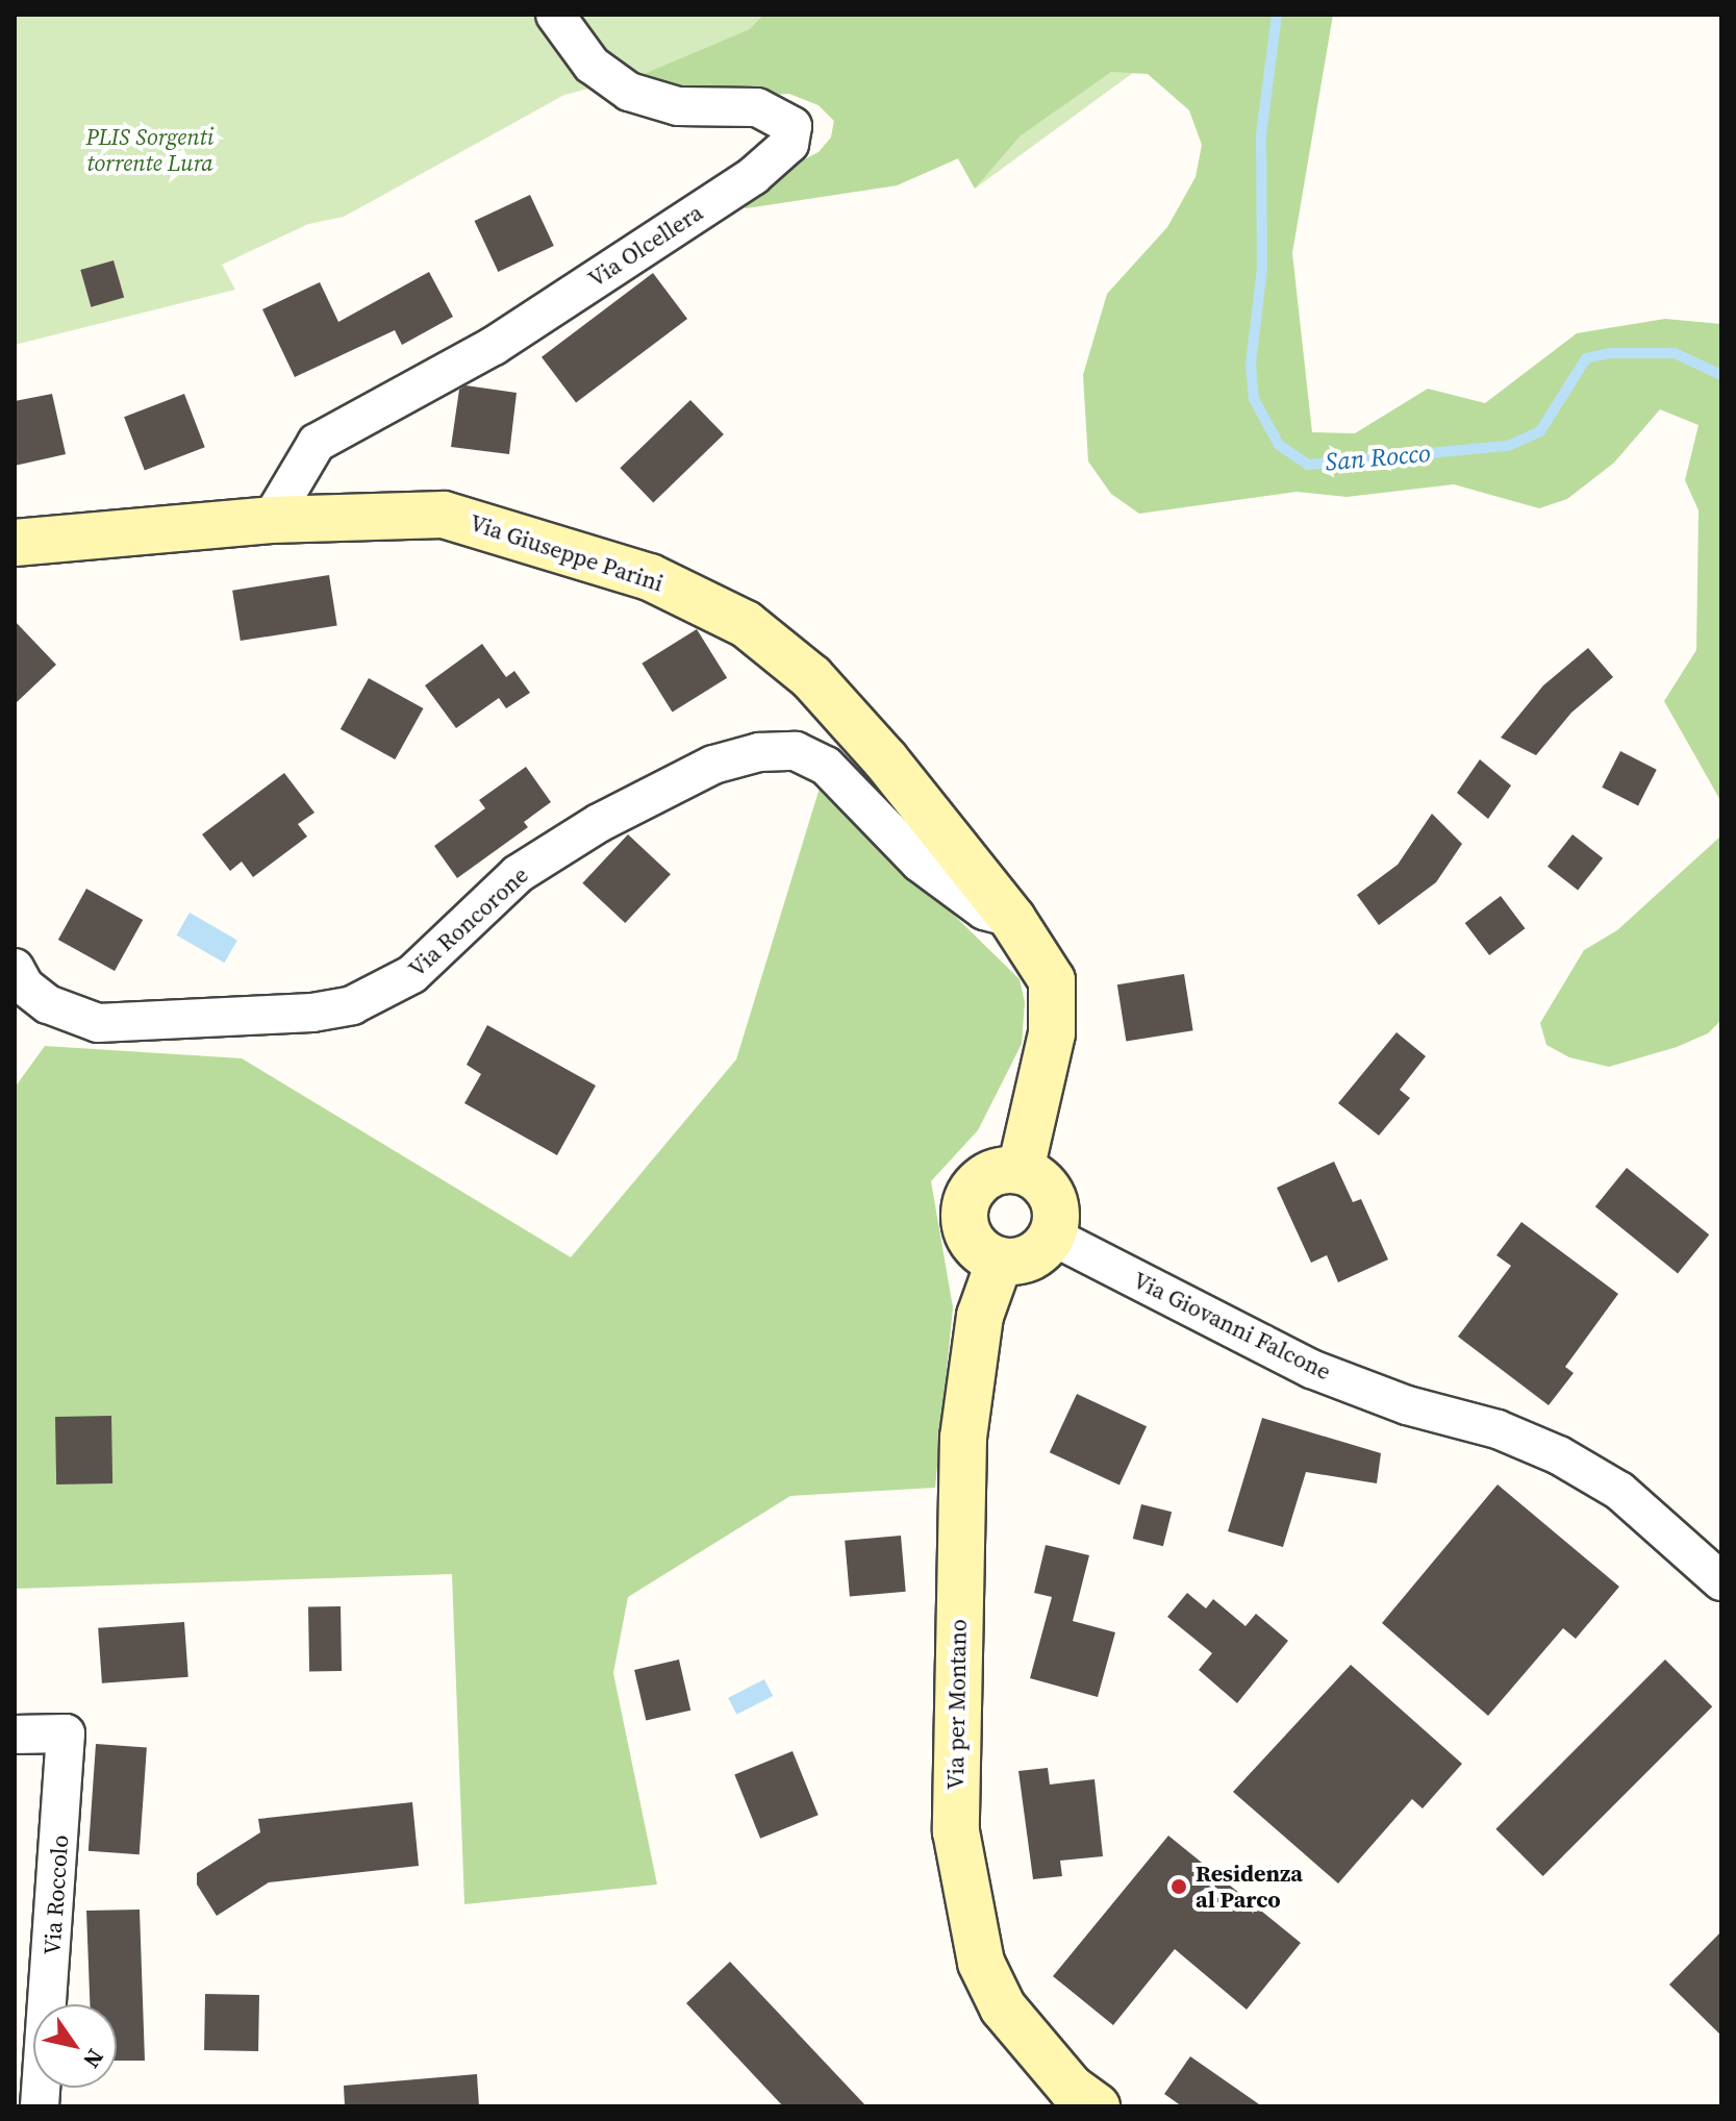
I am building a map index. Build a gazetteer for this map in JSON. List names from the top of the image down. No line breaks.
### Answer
{"streets":{"street":["Via Olcellera","Via Giuseppe Parini","Via Roncorone","Via Giovanni Falcone","Via per Montano","Via Roccolo"]},"crossings":[["Via Olcellera","Via Giuseppe Parini"],["Via Giuseppe Parini","Via Roncorone"],["Via Giuseppe Parini","Via Giovanni Falcone"],["Via Giuseppe Parini","Via per Montano"],["Via Giovanni Falcone","Via per Montano"]],"water":["San Rocco"],"parks":["PLIS Sorgenti torrente Lura"],"places":["Residenza al Parco"],"north":"bottom right"}
